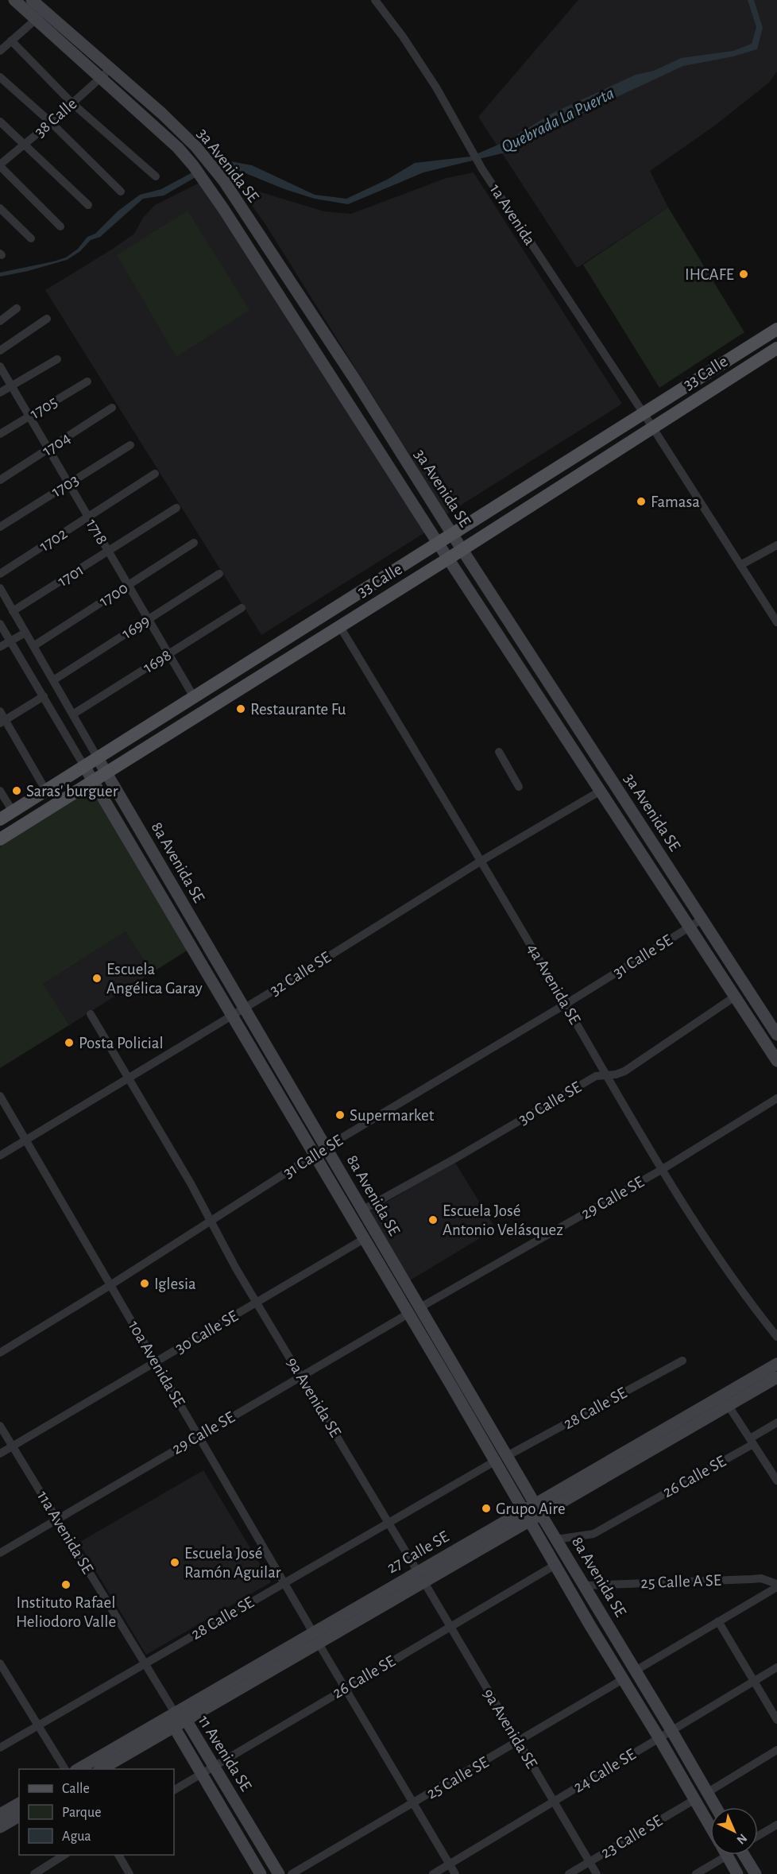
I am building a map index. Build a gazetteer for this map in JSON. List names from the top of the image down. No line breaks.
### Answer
{"streets":{"main road":["33 Calle"],"street":["38 Calle","3a Avenida SE","1a Avenida","1705","1704","1703","1718","1702","1701","1700","1699","1698","8a Avenida SE","31 Calle SE","32 Calle SE","4a Avenida SE","30 Calle SE","29 Calle SE","10a Avenida SE","9a Avenida SE","28 Calle SE","26 Calle SE","11a Avenida SE","27 Calle SE","25 Calle A SE","11 Avenida SE","24 Calle SE","25 Calle SE","23 Calle SE"]},"crossings":[["38 Calle","3a Avenida SE"],["3a Avenida SE","33 Calle"],["3a Avenida SE","31 Calle SE"],["3a Avenida SE","32 Calle SE"],["3a Avenida SE","30 Calle SE"],["1a Avenida","33 Calle"],["33 Calle","1718"],["33 Calle","8a Avenida SE"],["33 Calle","4a Avenida SE"],["1705","1718"],["1704","1718"],["1703","1718"],["1718","1702"],["1718","1701"],["1718","1700"],["1718","1699"],["1718","1698"],["1701","8a Avenida SE"],["1700","8a Avenida SE"],["1699","8a Avenida SE"],["1698","8a Avenida SE"],["8a Avenida SE","31 Calle SE"],["8a Avenida SE","32 Calle SE"],["8a Avenida SE","30 Calle SE"],["8a Avenida SE","29 Calle SE"],["8a Avenida SE","28 Calle SE"],["8a Avenida SE","26 Calle SE"],["8a Avenida SE","27 Calle SE"],["8a Avenida SE","25 Calle A SE"],["8a Avenida SE","24 Calle SE"],["8a Avenida SE","25 Calle SE"],["8a Avenida SE","23 Calle SE"],["31 Calle SE","4a Avenida SE"],["31 Calle SE","10a Avenida SE"],["31 Calle SE","9a Avenida SE"],["32 Calle SE","4a Avenida SE"],["32 Calle SE","10a Avenida SE"],["32 Calle SE","9a Avenida SE"],["4a Avenida SE","30 Calle SE"],["4a Avenida SE","29 Calle SE"],["30 Calle SE","10a Avenida SE"],["30 Calle SE","9a Avenida SE"],["30 Calle SE","11a Avenida SE"],["29 Calle SE","10a Avenida SE"],["29 Calle SE","9a Avenida SE"],["29 Calle SE","11a Avenida SE"],["10a Avenida SE","28 Calle SE"],["10a Avenida SE","26 Calle SE"],["10a Avenida SE","27 Calle SE"],["10a Avenida SE","24 Calle SE"],["10a Avenida SE","25 Calle SE"],["9a Avenida SE","28 Calle SE"],["9a Avenida SE","26 Calle SE"],["9a Avenida SE","27 Calle SE"],["9a Avenida SE","24 Calle SE"],["9a Avenida SE","25 Calle SE"],["9a Avenida SE","23 Calle SE"],["28 Calle SE","11a Avenida SE"],["26 Calle SE","11 Avenida SE"],["11a Avenida SE","27 Calle SE"],["11a Avenida SE","11 Avenida SE"],["27 Calle SE","11 Avenida SE"]],"water":["Quebrada La Puerta"],"places":["IHCAFE","Famasa","Restaurante Fu","Saras' burguer","Escuela Angélica Garay","Posta Policial","Supermarket","Escuela José Antonio Velásquez","Iglesia","Grupo Aire","Escuela José Ramón Aguilar","Instituto Rafael Heliodoro Valle"],"legend":["Calle","Parque","Agua"],"north":"bottom right"}
